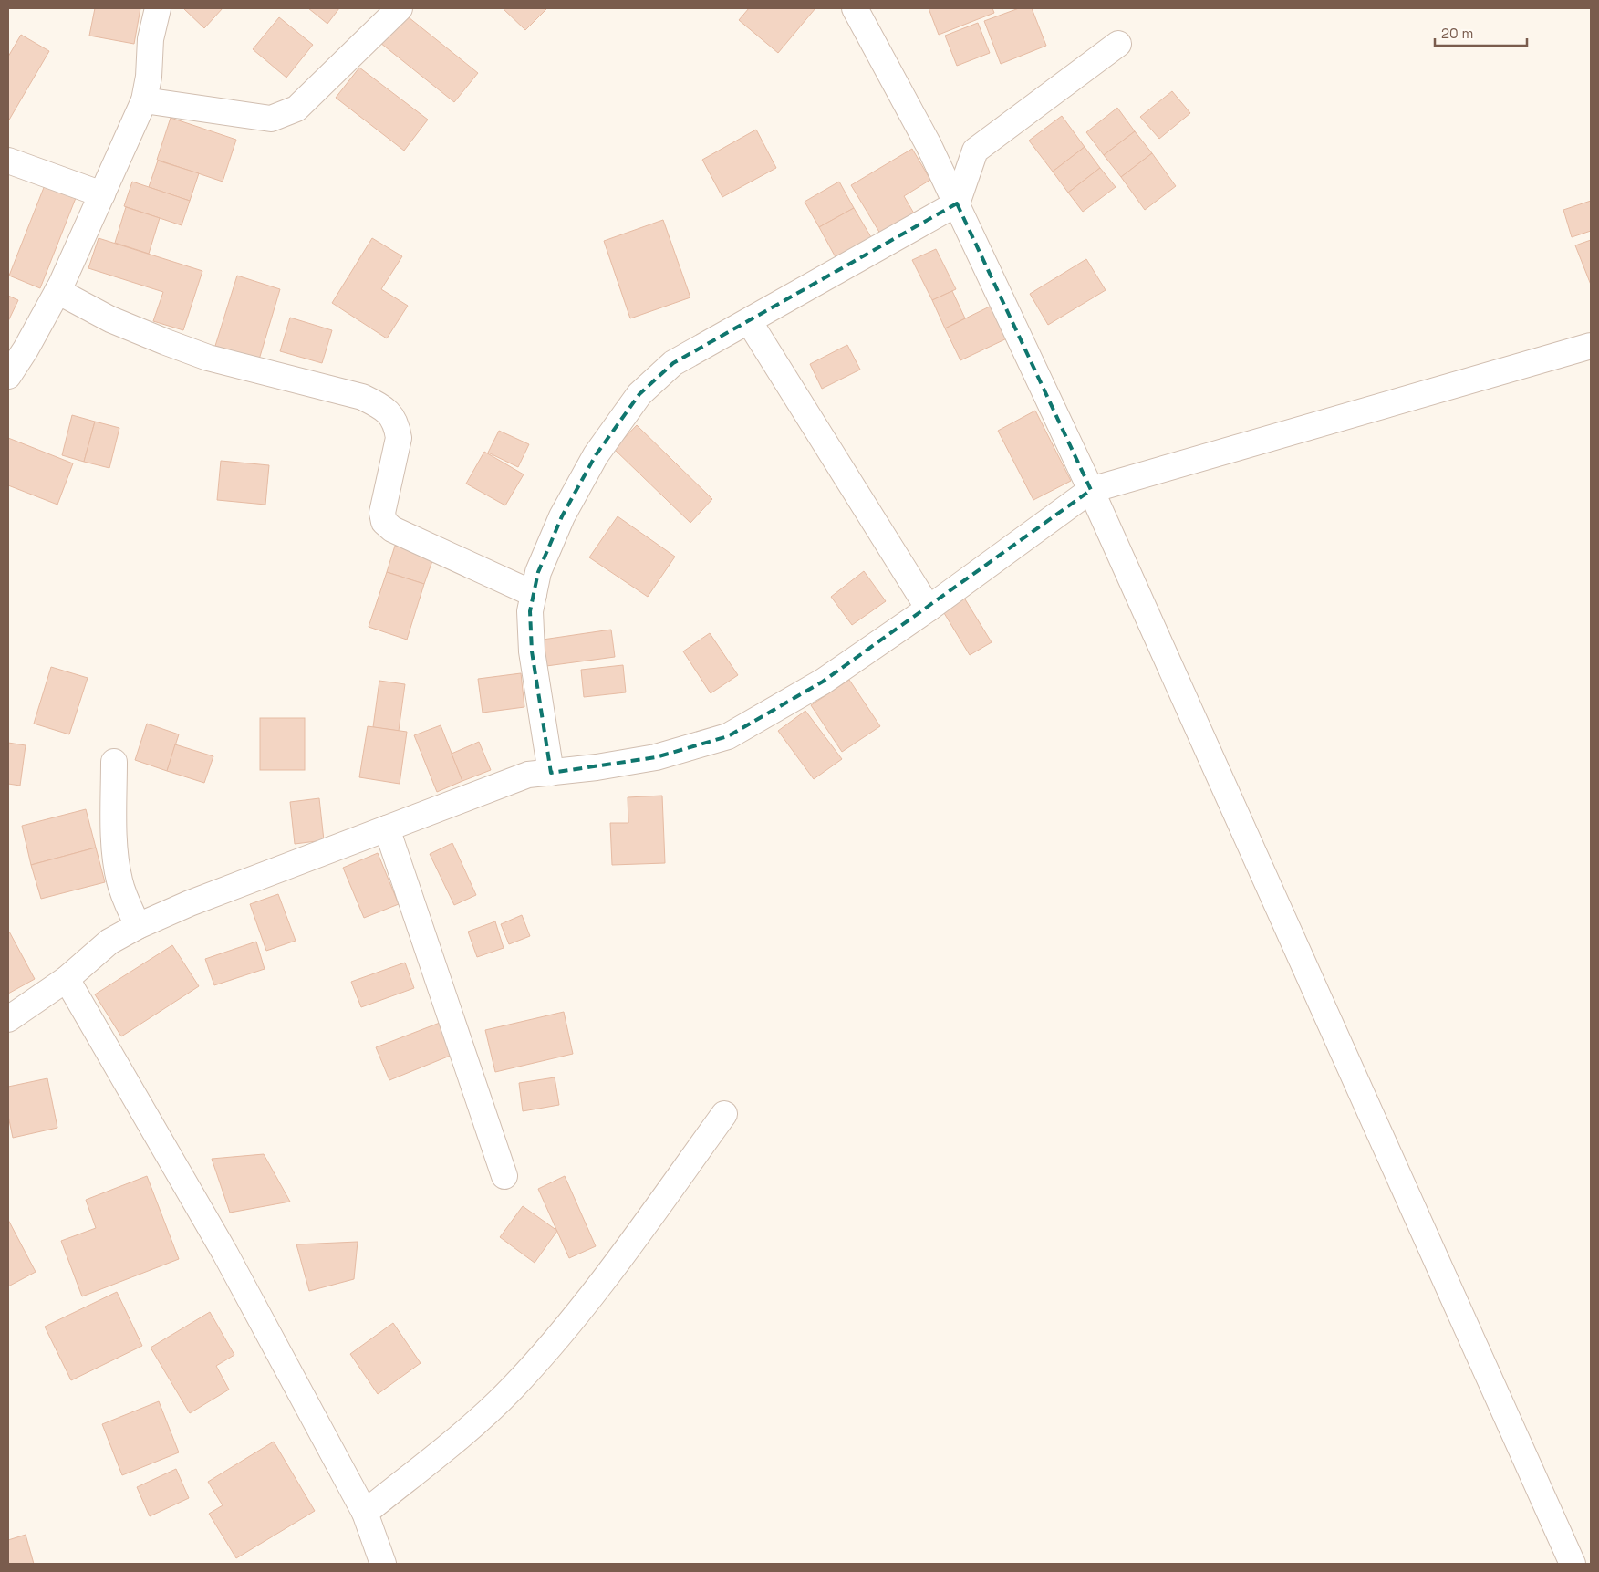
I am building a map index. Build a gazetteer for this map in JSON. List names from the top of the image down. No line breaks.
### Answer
{"scale_bar":"20 m"}
